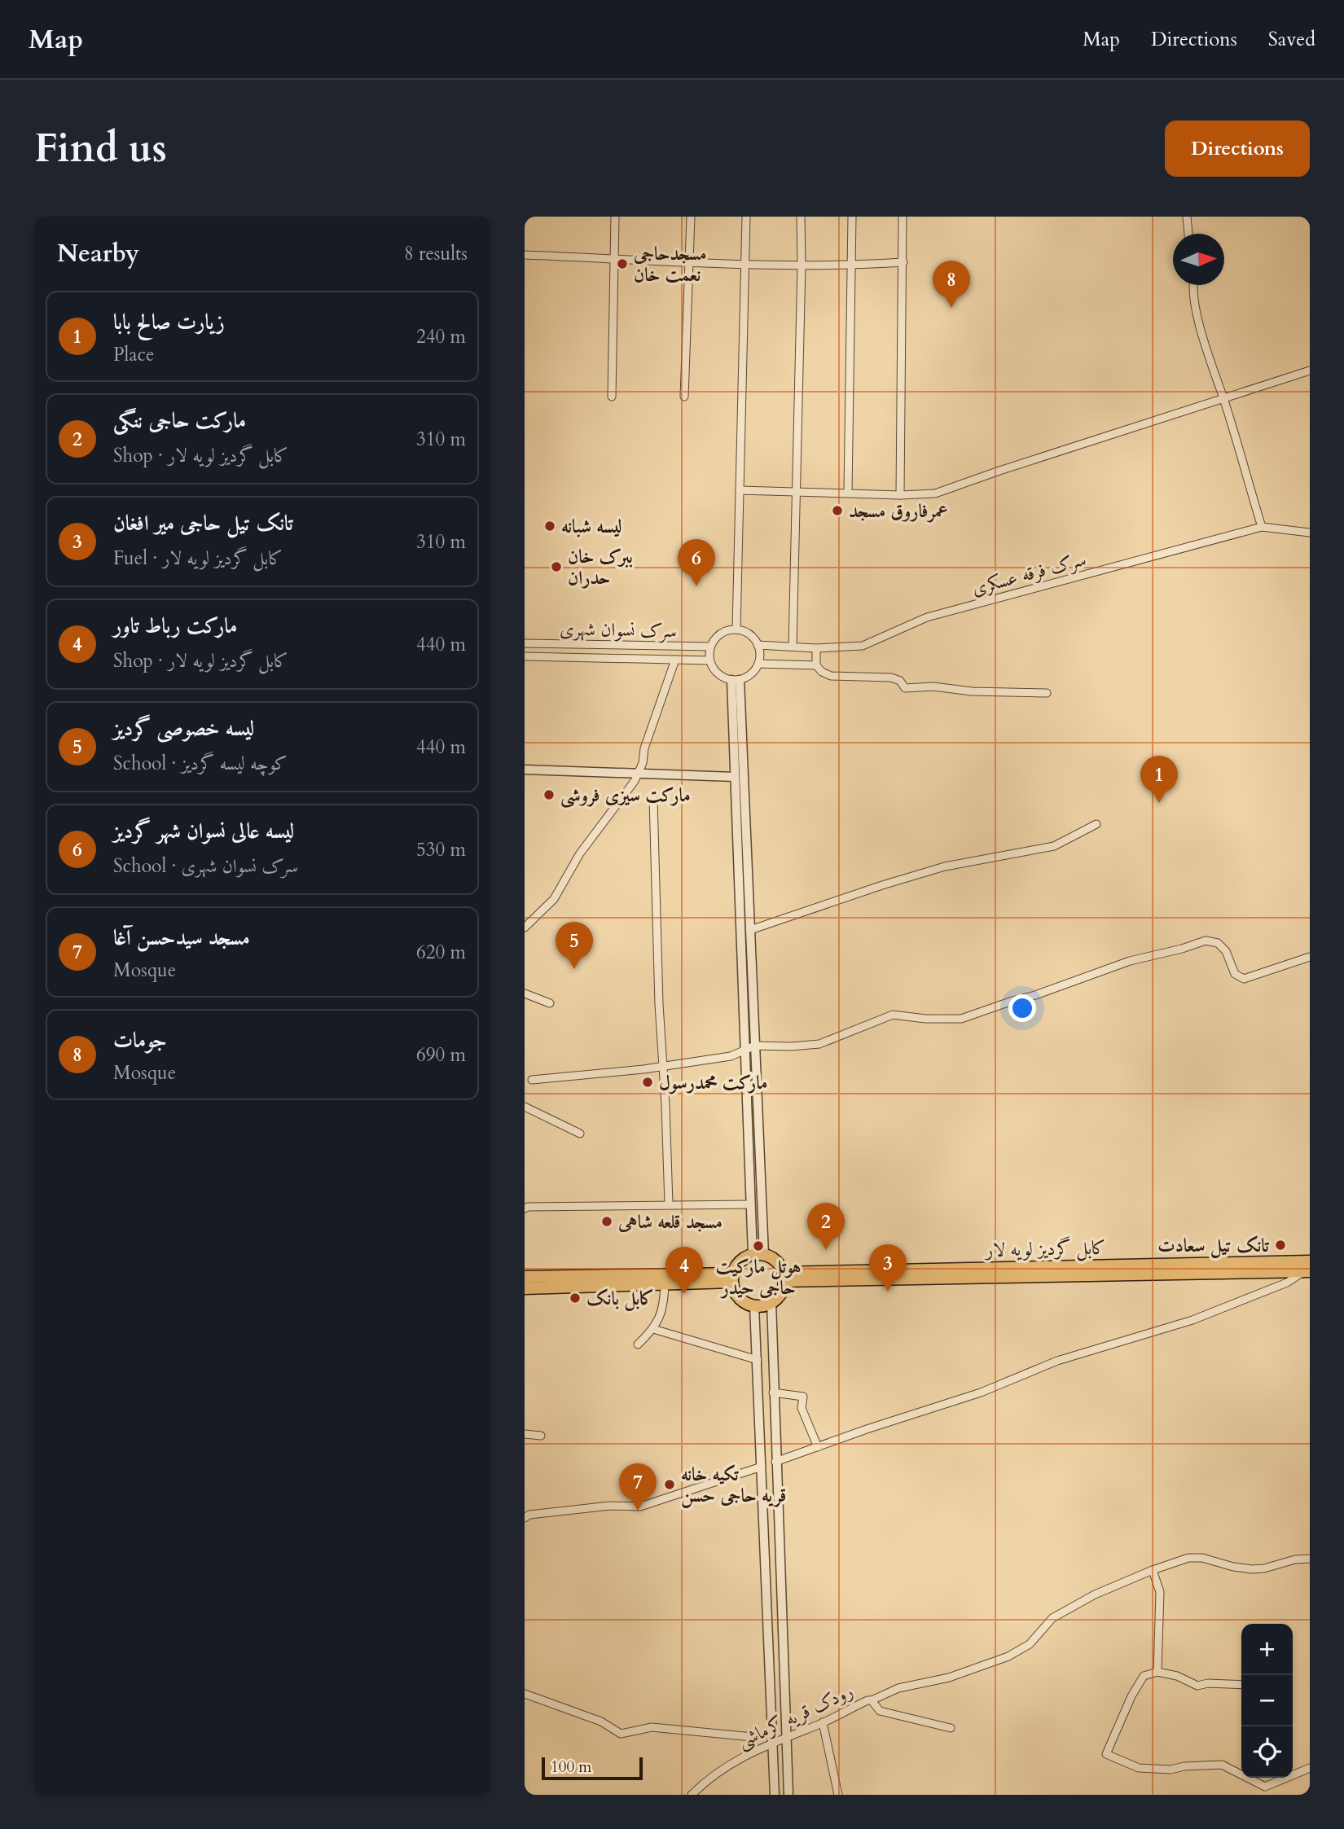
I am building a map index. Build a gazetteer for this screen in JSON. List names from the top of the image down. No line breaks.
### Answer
{"streets":{"highway":["کابل گردیز لویه لار"],"street":["سرک فرقه عسکری","سرک نسوان شهری","رودک قریه کرماشی"]},"crossings":[["سرک فرقه عسکری","سرک نسوان شهری"]],"places":["مسجدحاجی نعمت خان","عمرفاروق مسجد","لیسه شبانه","ببرک خان حدران","مارکت سیزی فروشی","مارکت محمدرسول","مسجد قلعه شاهی","تانک تیل سعادت","هوتل مارکیت حاجی حیدر","کابل بانک","تکیه خانه قریه حاجی حسن"],"scale_bar":"100 m","north":"right","page":{"header":"Map","nav":["Map","Directions","Saved"],"buttons":"Directions","title":"Find us","heading":["Nearby","8 results"],"pins":["8","6","1","5","2","3","4","7"],"list":[{"mark":"1","name":"زیارت صالح بابا","note":"Place","value":"240 m"},{"mark":"2","name":"مارکت حاجی ننگی","note":"Shop · کابل گردیز لویه لار","value":"310 m"},{"mark":"3","name":"تانک تیل حاجی میر افغان","note":"Fuel · کابل گردیز لویه لار","value":"310 m"},{"mark":"4","name":"مارکت رباط تاور","note":"Shop · کابل گردیز لویه لار","value":"440 m"},{"mark":"5","name":"لیسه خصوصی گردیز","note":"School · کوچه لیسه گردیز","value":"440 m"},{"mark":"6","name":"لیسه عالی نسوان شهر گردیز","note":"School · سرک نسوان شهری","value":"530 m"},{"mark":"7","name":"مسجد سیدحسن آغا","note":"Mosque","value":"620 m"},{"mark":"8","name":"جومات","note":"Mosque","value":"690 m"}],"map_buttons":["+","−"],"scale":"100 m"}}
